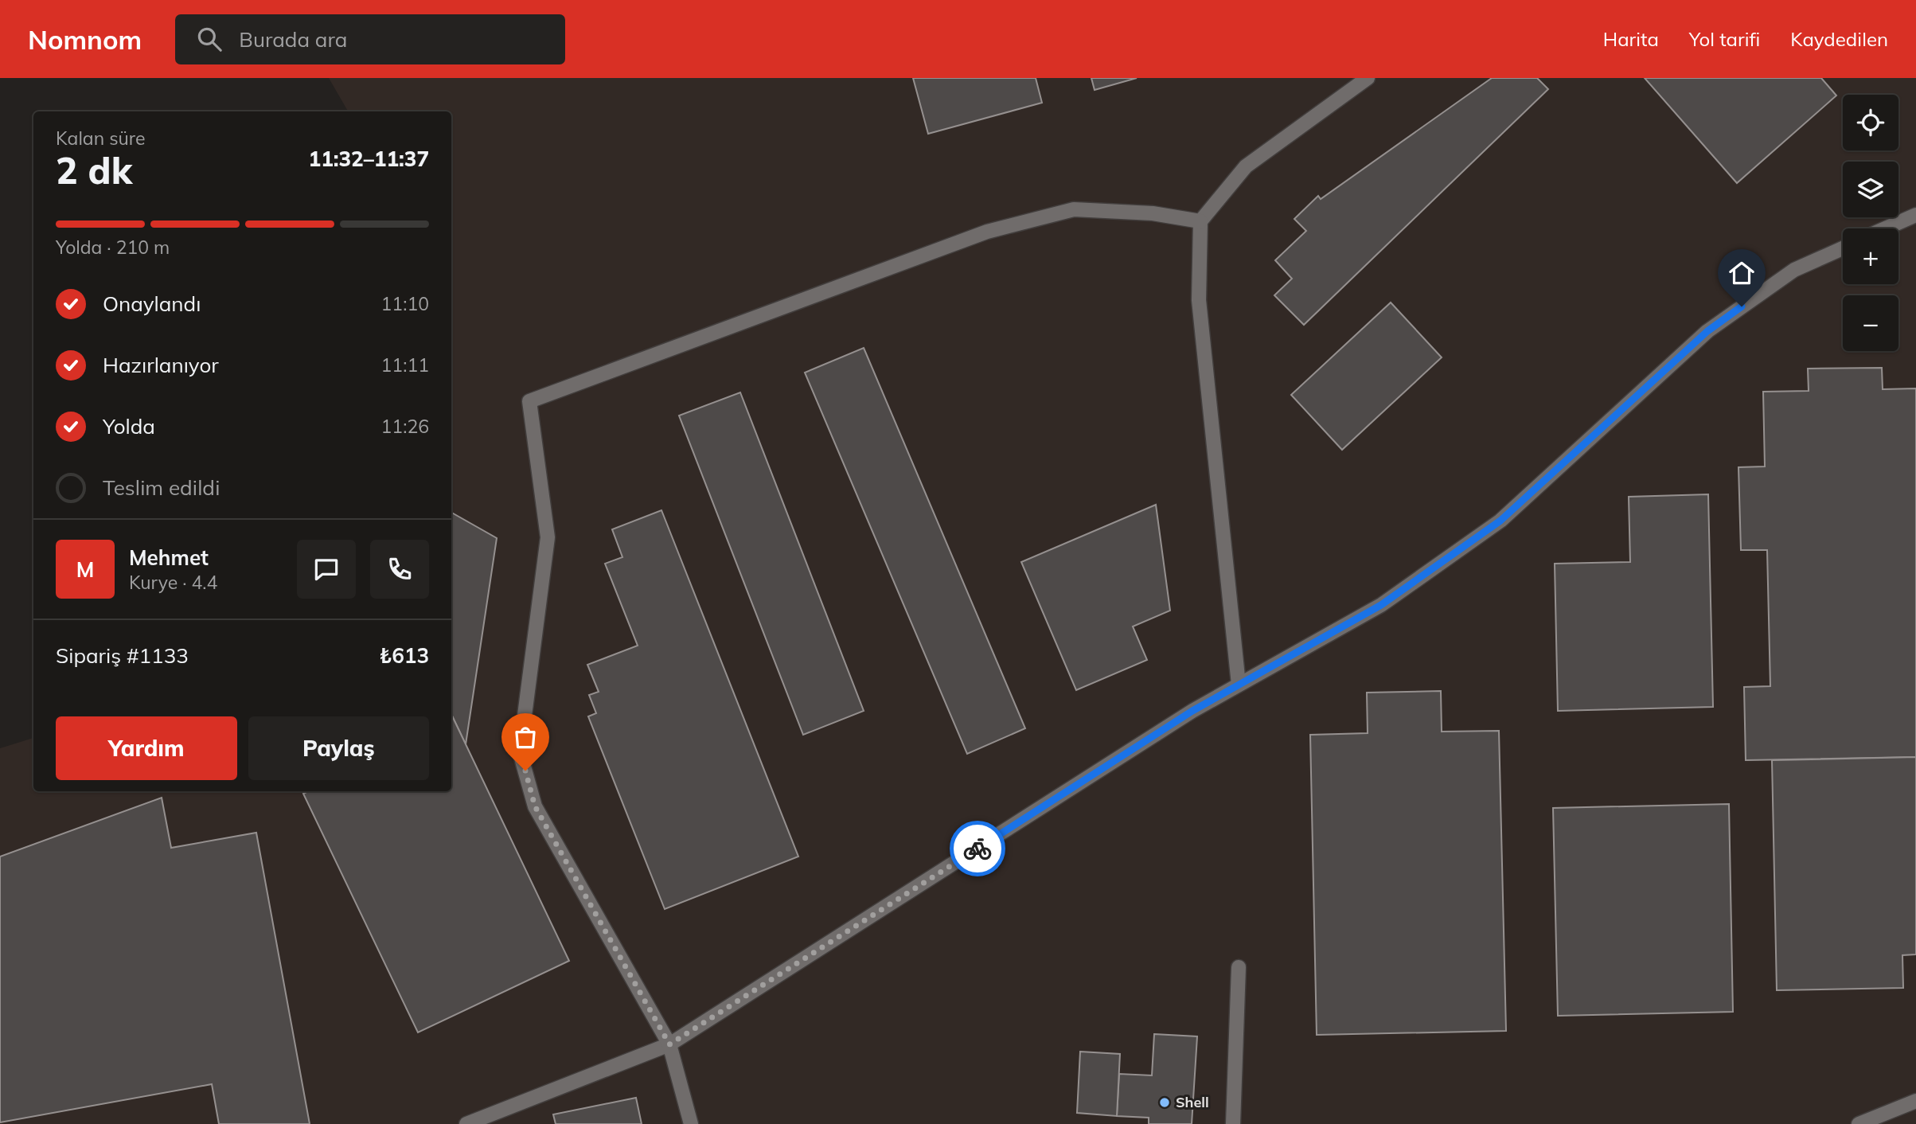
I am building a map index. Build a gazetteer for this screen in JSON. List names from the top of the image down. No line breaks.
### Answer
{"places":["Shell"],"page":{"header":"Nomnom","search":"Burada ara","nav":["Harita","Yol tarifi","Kaydedilen"],"map_buttons":["+","−"],"heading":["2 dk","Kalan süre","11:32–11:37"],"panel":["Mehmet","Kurye · 4.4","Sipariş #1133","₺613"],"bar":"Yolda · 210 m","list":[["Onaylandı","11:10"],["Hazırlanıyor","11:11"],["Yolda","11:26"],"Teslim edildi"],"round":"M","buttons":["Yardım","Paylaş"]}}
